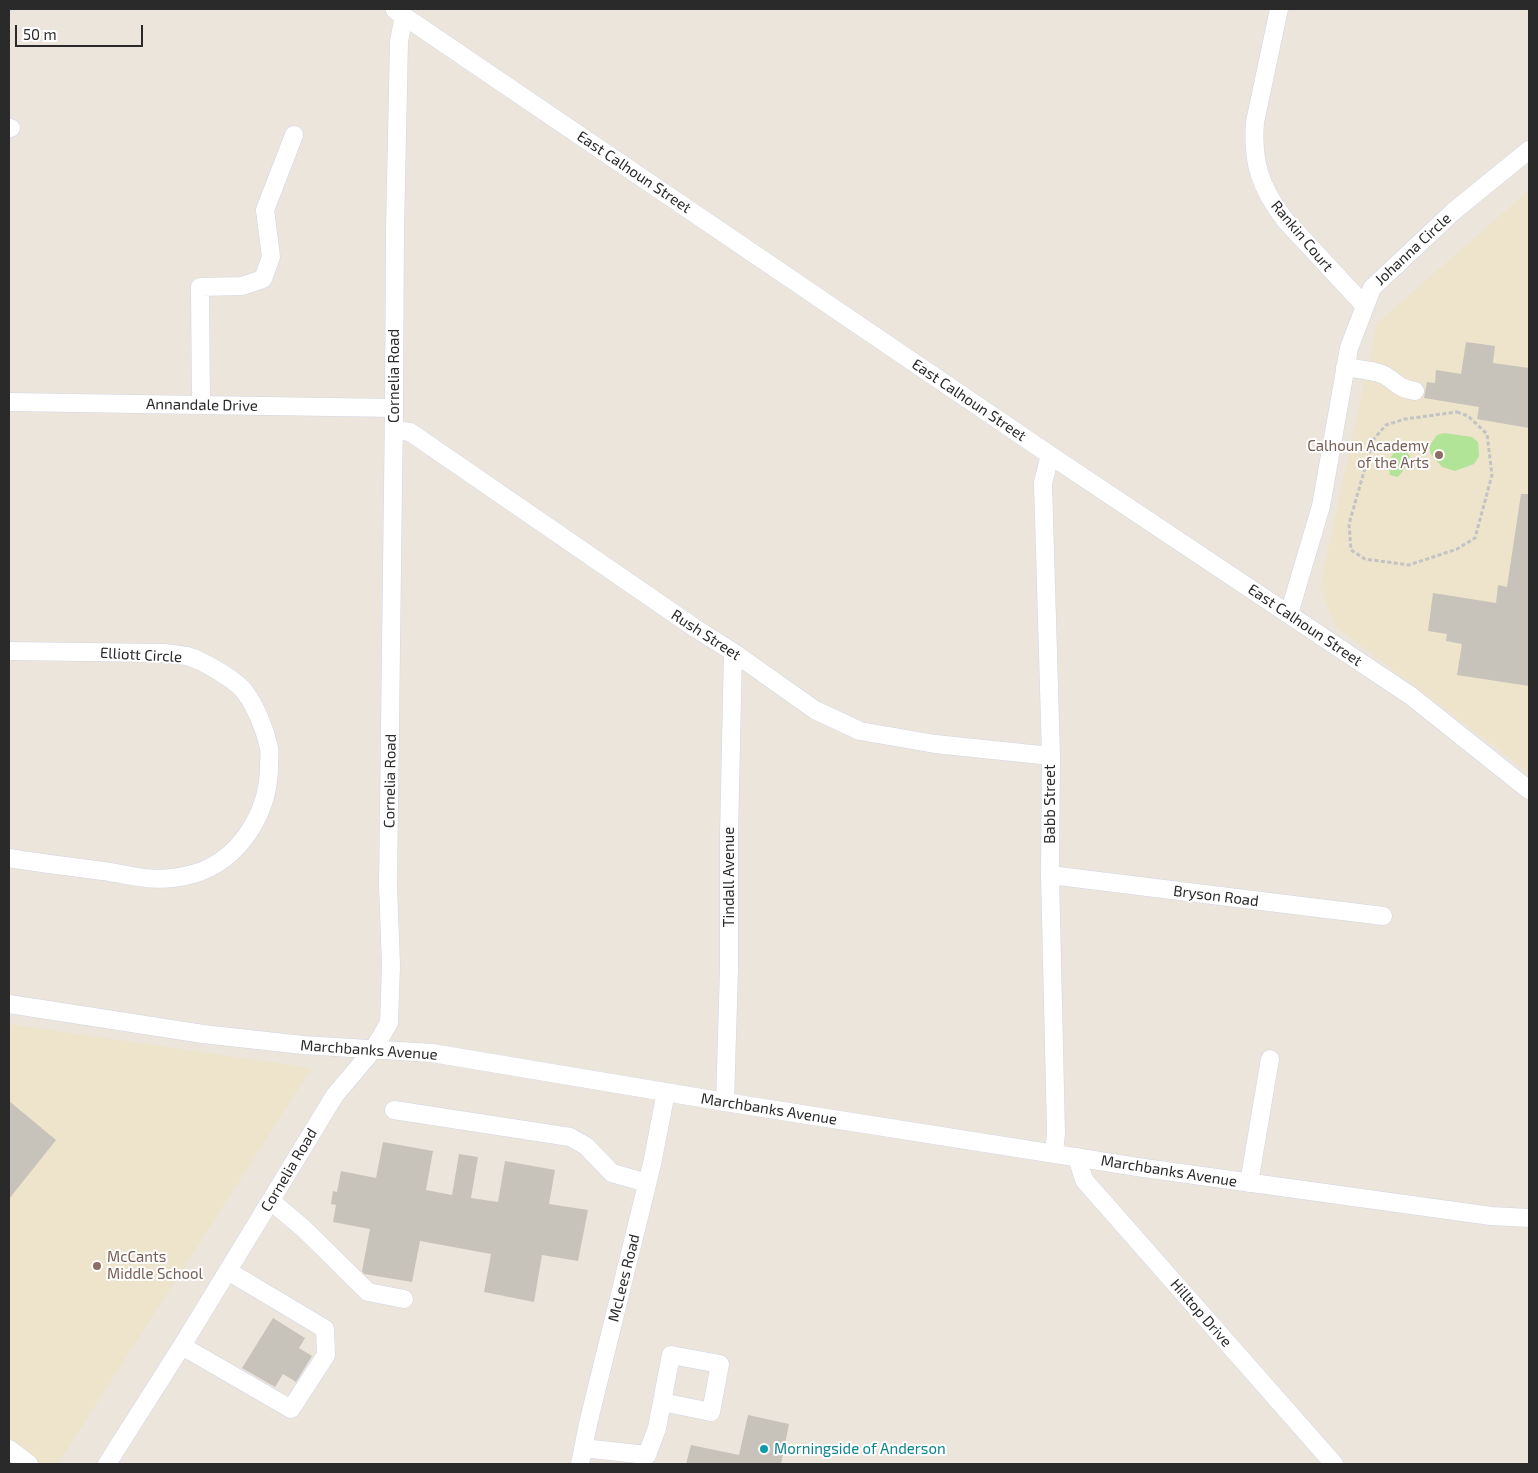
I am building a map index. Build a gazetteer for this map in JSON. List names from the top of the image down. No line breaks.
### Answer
{"streets":{"street":["East Calhoun Street","Rankin Court","Johanna Circle","Cornelia Road","Annandale Drive","Rush Street","Elliott Circle","Babb Street","Tindall Avenue","Bryson Road","Marchbanks Avenue","McLees Road","Hilltop Drive"]},"crossings":[["East Calhoun Street","Johanna Circle"],["East Calhoun Street","Cornelia Road"],["East Calhoun Street","Babb Street"],["Rankin Court","Johanna Circle"],["Cornelia Road","Annandale Drive"],["Cornelia Road","Rush Street"],["Cornelia Road","Marchbanks Avenue"],["Rush Street","Babb Street"],["Rush Street","Tindall Avenue"],["Babb Street","Bryson Road"],["Babb Street","Marchbanks Avenue"],["Tindall Avenue","Marchbanks Avenue"],["Marchbanks Avenue","McLees Road"],["Marchbanks Avenue","Hilltop Drive"]],"places":["Calhoun Academy of the Arts","McCants Middle School","Morningside of Anderson"],"scale_bar":"50 m"}
